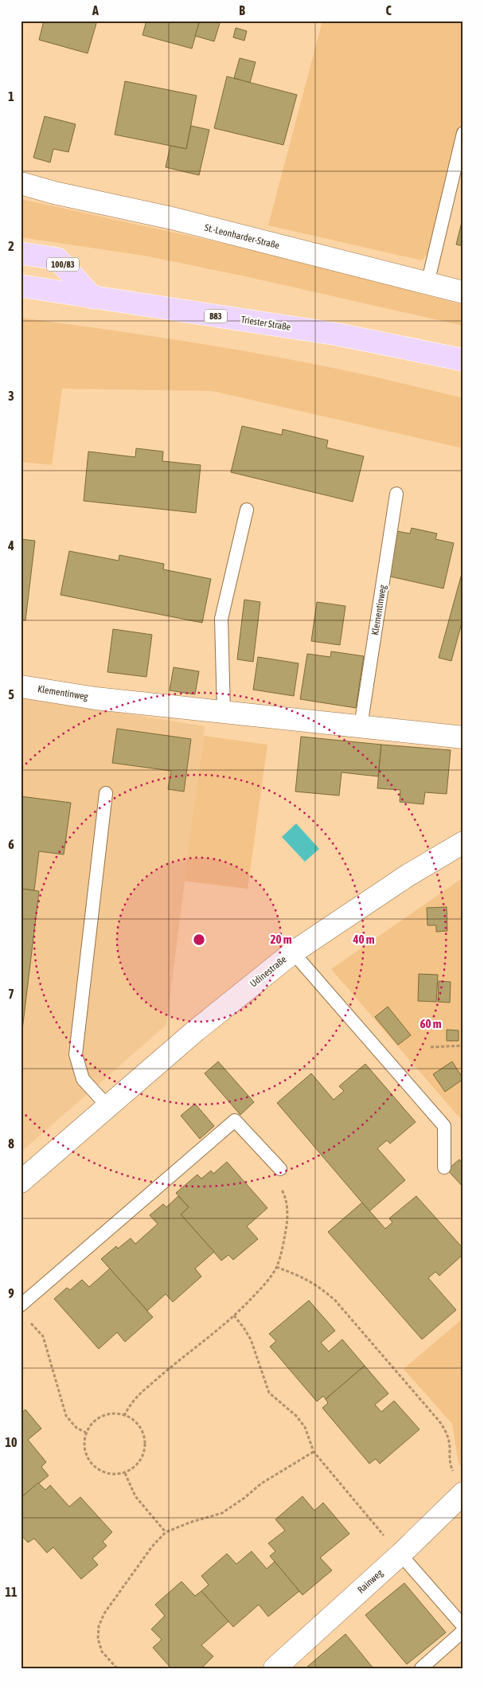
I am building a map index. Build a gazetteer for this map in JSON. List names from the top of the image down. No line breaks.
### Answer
{"streets":{"main road":["100/83","B83","Triester Straße"],"street":["St.-Leonharder-Straße","Klementinweg","Udinestraße","Rainweg"]},"crossings":[["100/83","Triester Straße"]],"grid":{"columns":["A","B","C"],"rows":["1","2","3","4","5","6","7","8","9","10","11"]},"rings":["20 m","40 m","60 m"]}
